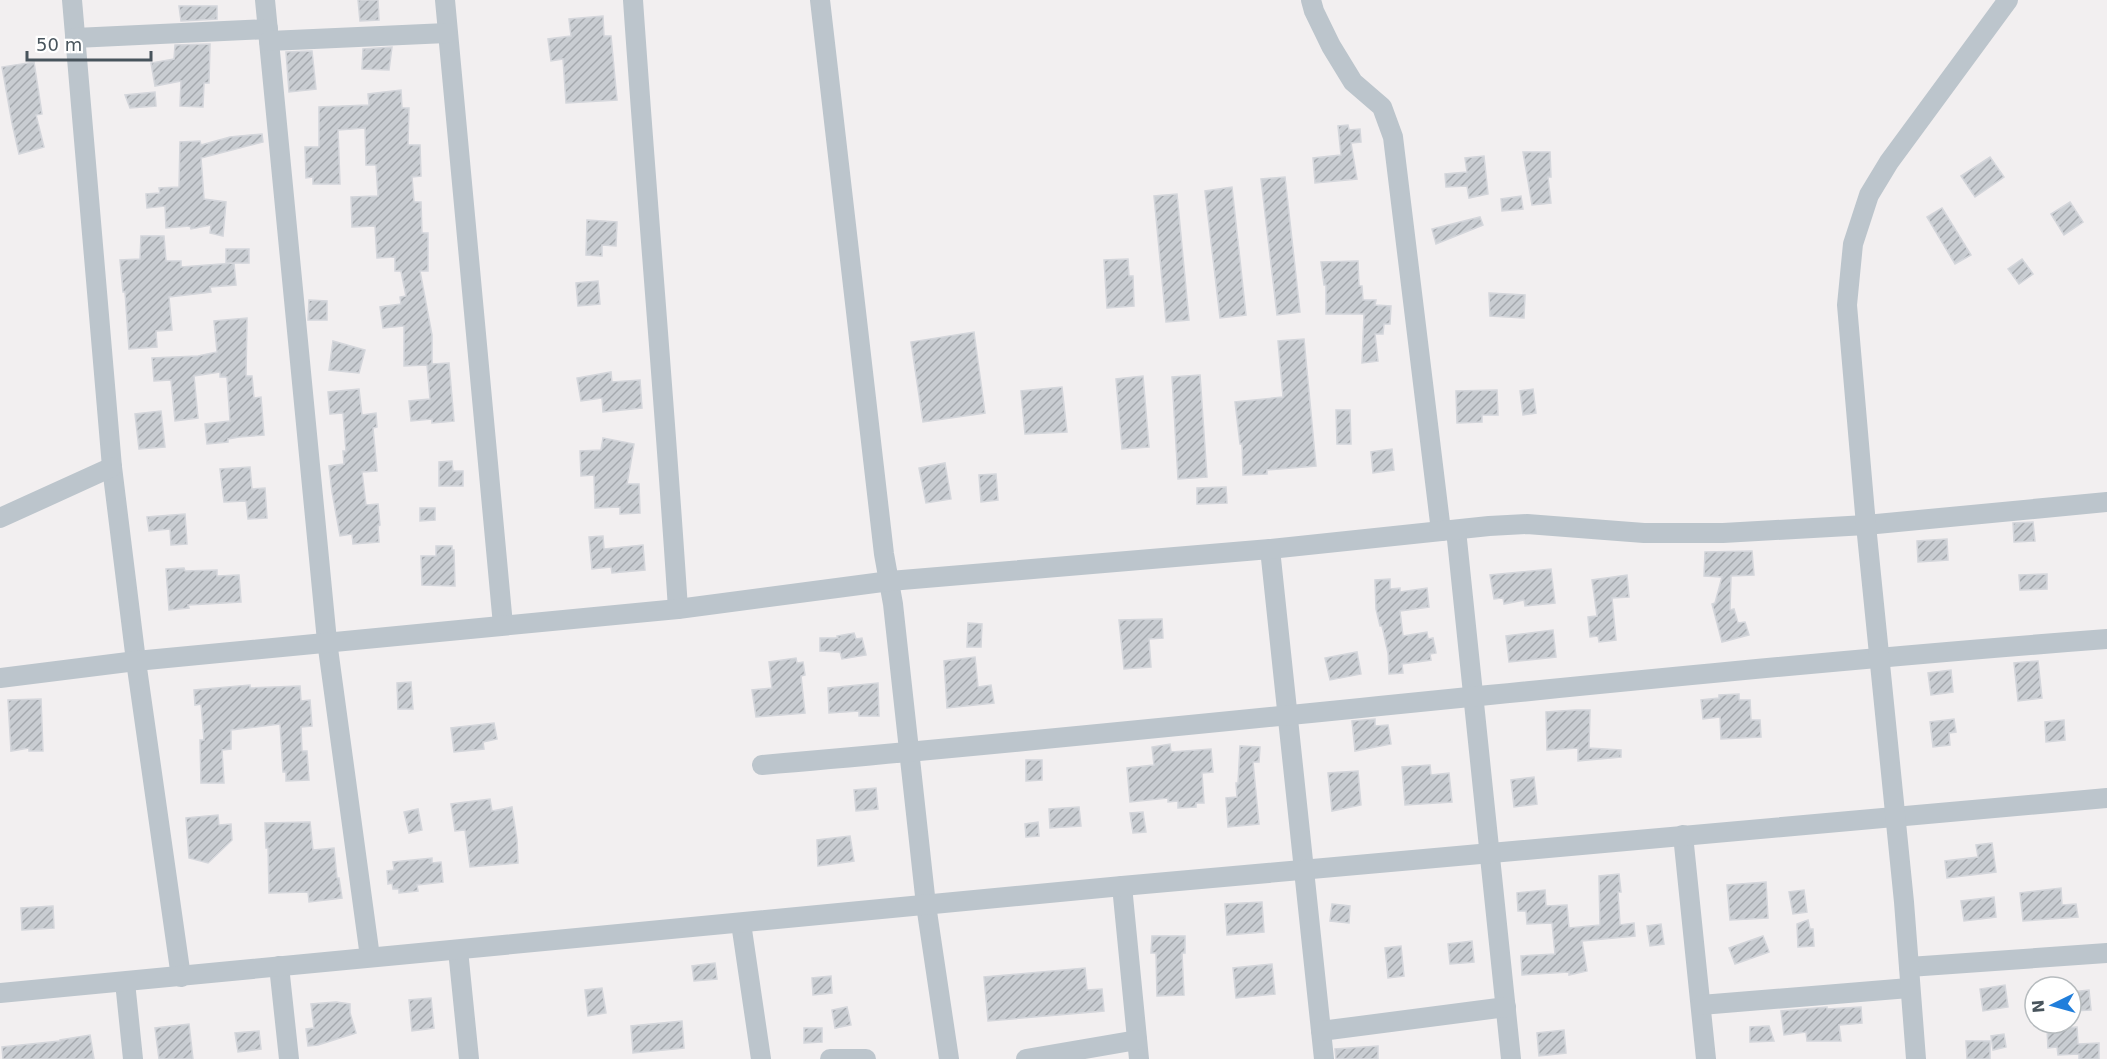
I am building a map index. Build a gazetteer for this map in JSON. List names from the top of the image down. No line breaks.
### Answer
{"scale_bar":"50 m","north":"left"}
